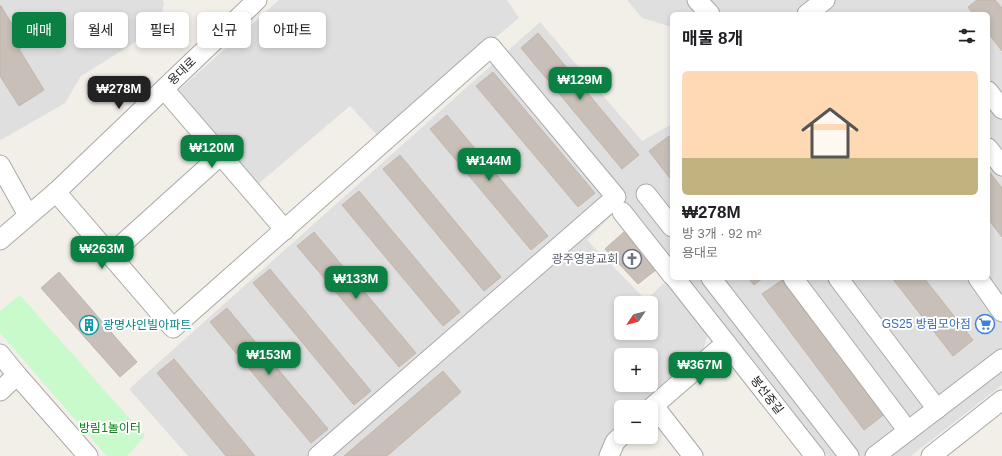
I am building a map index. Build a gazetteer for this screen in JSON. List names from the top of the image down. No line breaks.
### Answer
{"streets":{"street":["용대로","봉선중길"]},"parks":["방림1놀이터"],"places":{"church":["광주영광교회"],"supermarket":["GS25 방림모아점"],"building":["광명샤인빌아파트"]},"north":"bottom left","page":{"chip":["매매","월세","필터","신규","아파트"],"heading":"매물 8개","list":[{"name":"₩278M","note":"방 3개 · 92 m² · 용대로"}],"price":["₩129M","₩278M","₩120M","₩144M","₩263M","₩133M","₩153M","₩367M"],"map_buttons":["+","−"]}}
